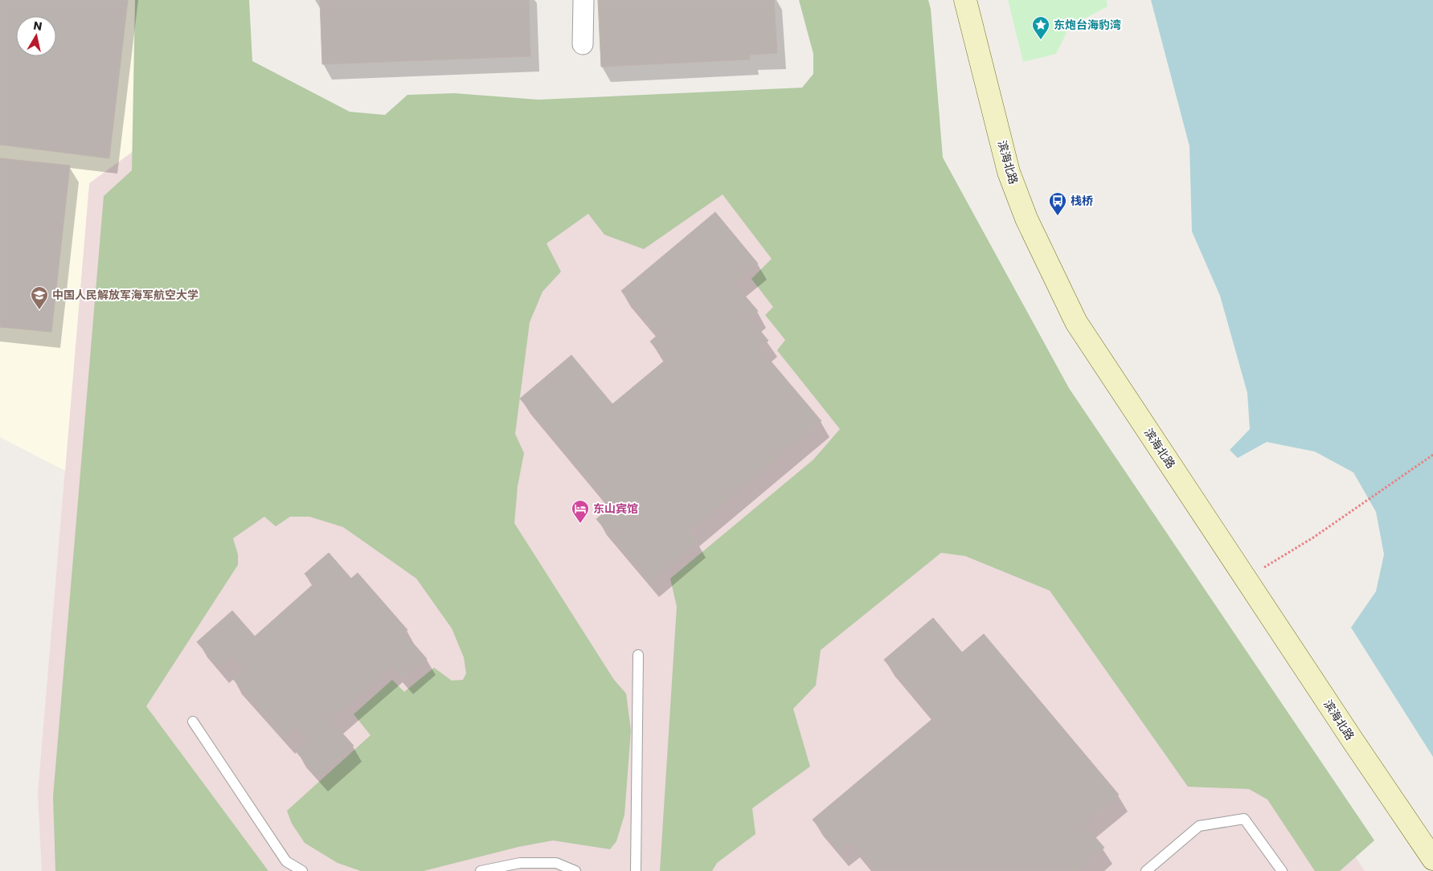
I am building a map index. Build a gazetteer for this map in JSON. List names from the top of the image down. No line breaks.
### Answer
{"streets":{"main road":["滨海北路"]},"places":{"place":["东炮台海豹湾"],"bus stop":["栈桥"],"school or university":["中国人民解放军海军航空大学"],"hotel":["东山宾馆"]},"north":"top"}
